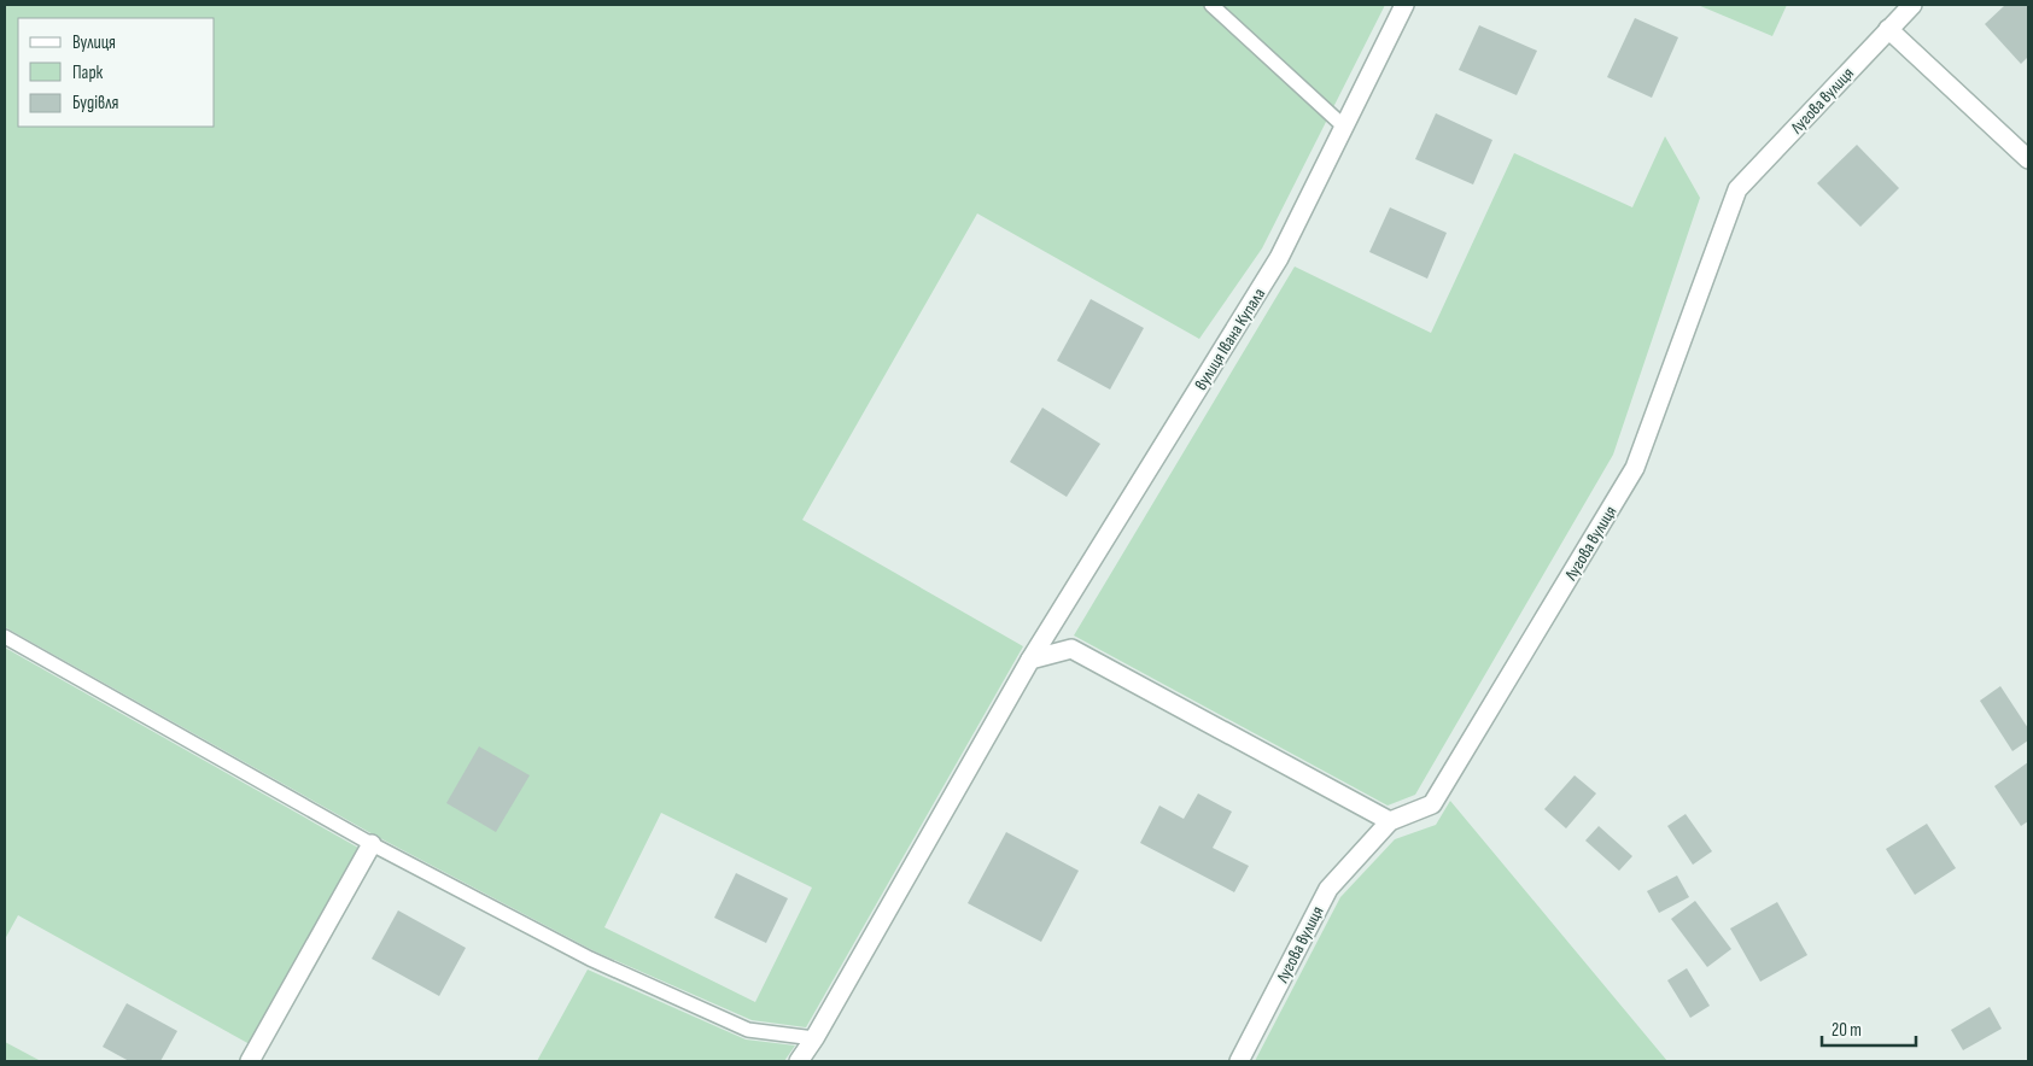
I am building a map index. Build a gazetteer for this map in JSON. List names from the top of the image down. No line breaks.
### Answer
{"streets":{"street":["Лугова вулиця","вулиця Івана Купала"]},"legend":["Вулиця","Парк","Будівля"],"scale_bar":"20 m"}
